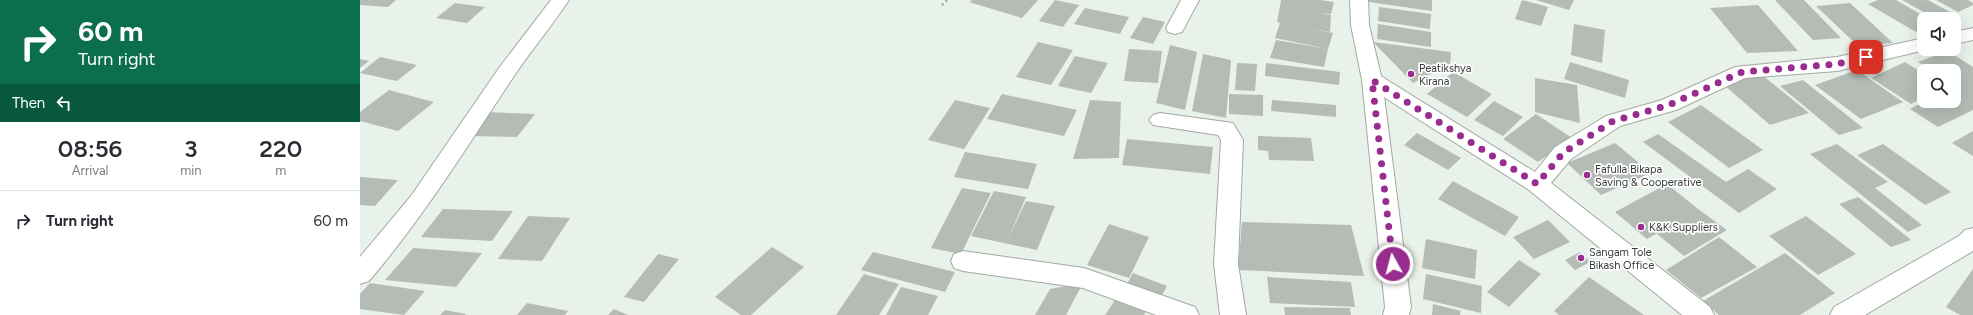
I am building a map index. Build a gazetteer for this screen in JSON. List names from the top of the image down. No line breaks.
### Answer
{"places":["Peatikshya Kirana","Fafulla Bikapa Saving & Cooperative","K&K Suppliers","Sangam Tole Bikash Office"],"page":{"turn":["60 m","Turn right"],"then":"Then","eta":["08:56","Arrival","3","min","220","m"],"list":[{"name":"Turn right","value":"60 m"}]}}
